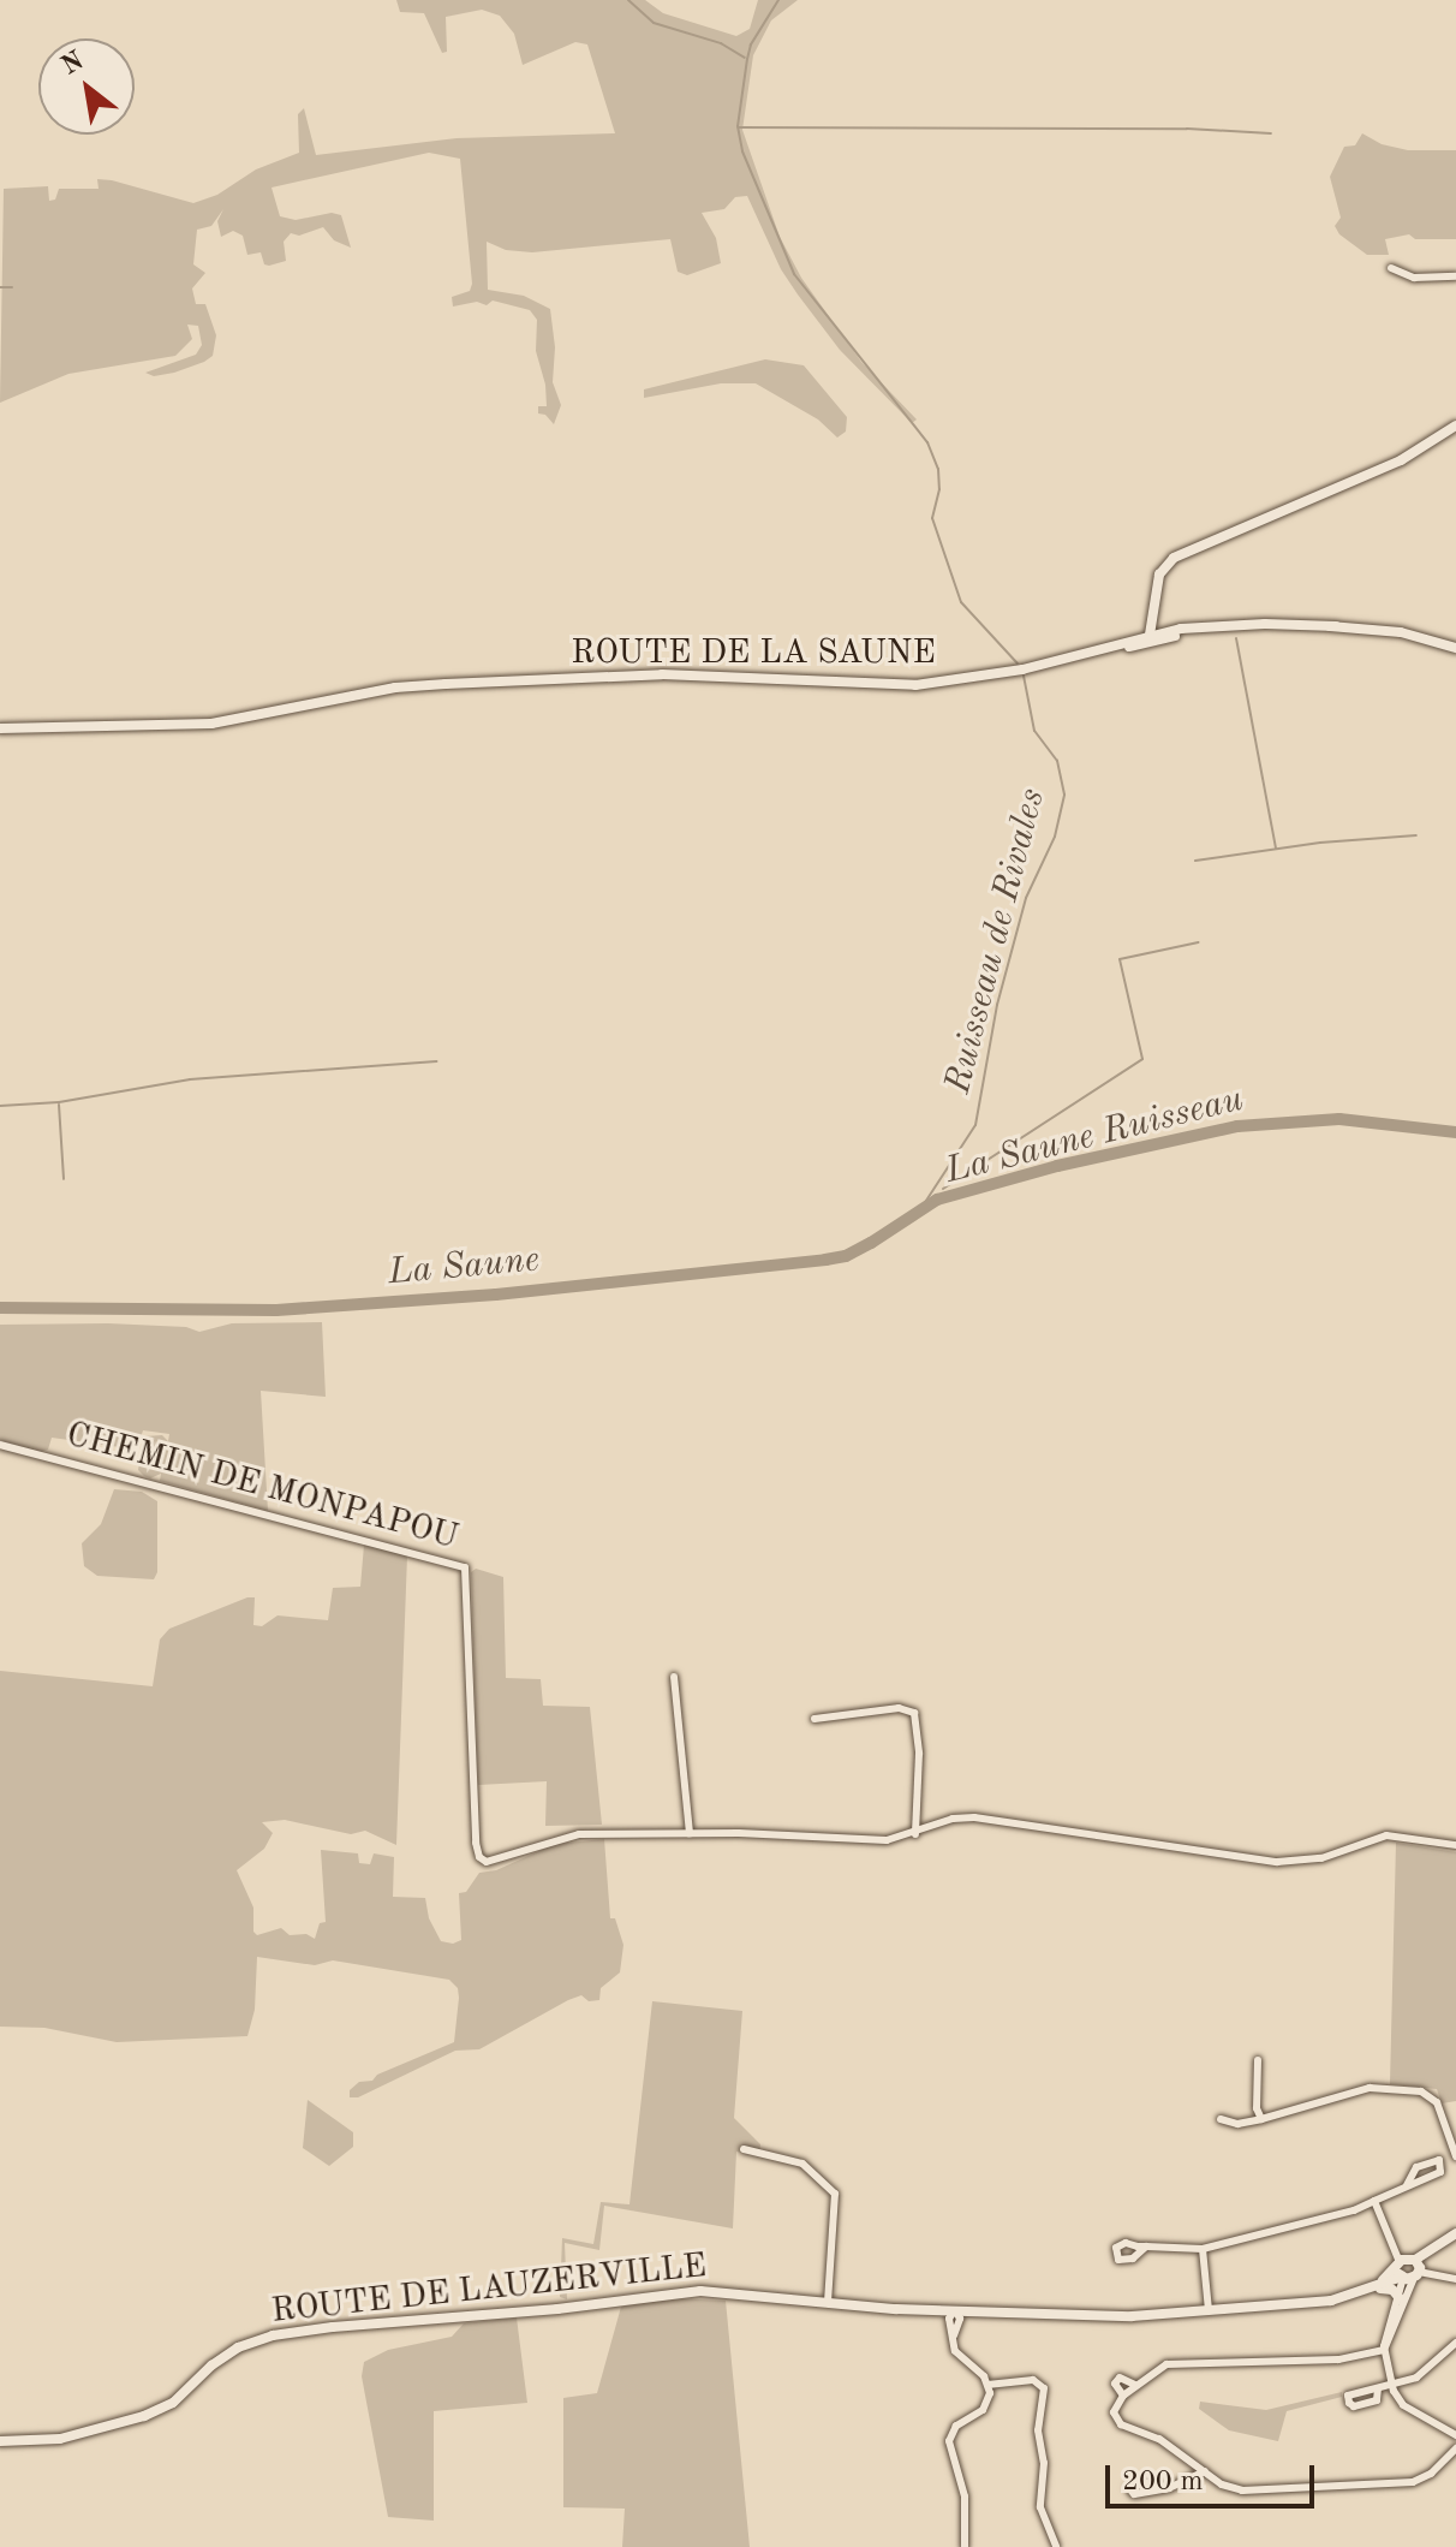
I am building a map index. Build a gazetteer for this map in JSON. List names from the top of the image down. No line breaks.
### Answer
{"streets":{"street":["ROUTE DE LA SAUNE","CHEMIN DE MONPAPOU","ROUTE DE LAUZERVILLE"]},"water":["Ruisseau de Rivales","La Saune Ruisseau","La Saune"],"scale_bar":"200 m","north":"top left"}
